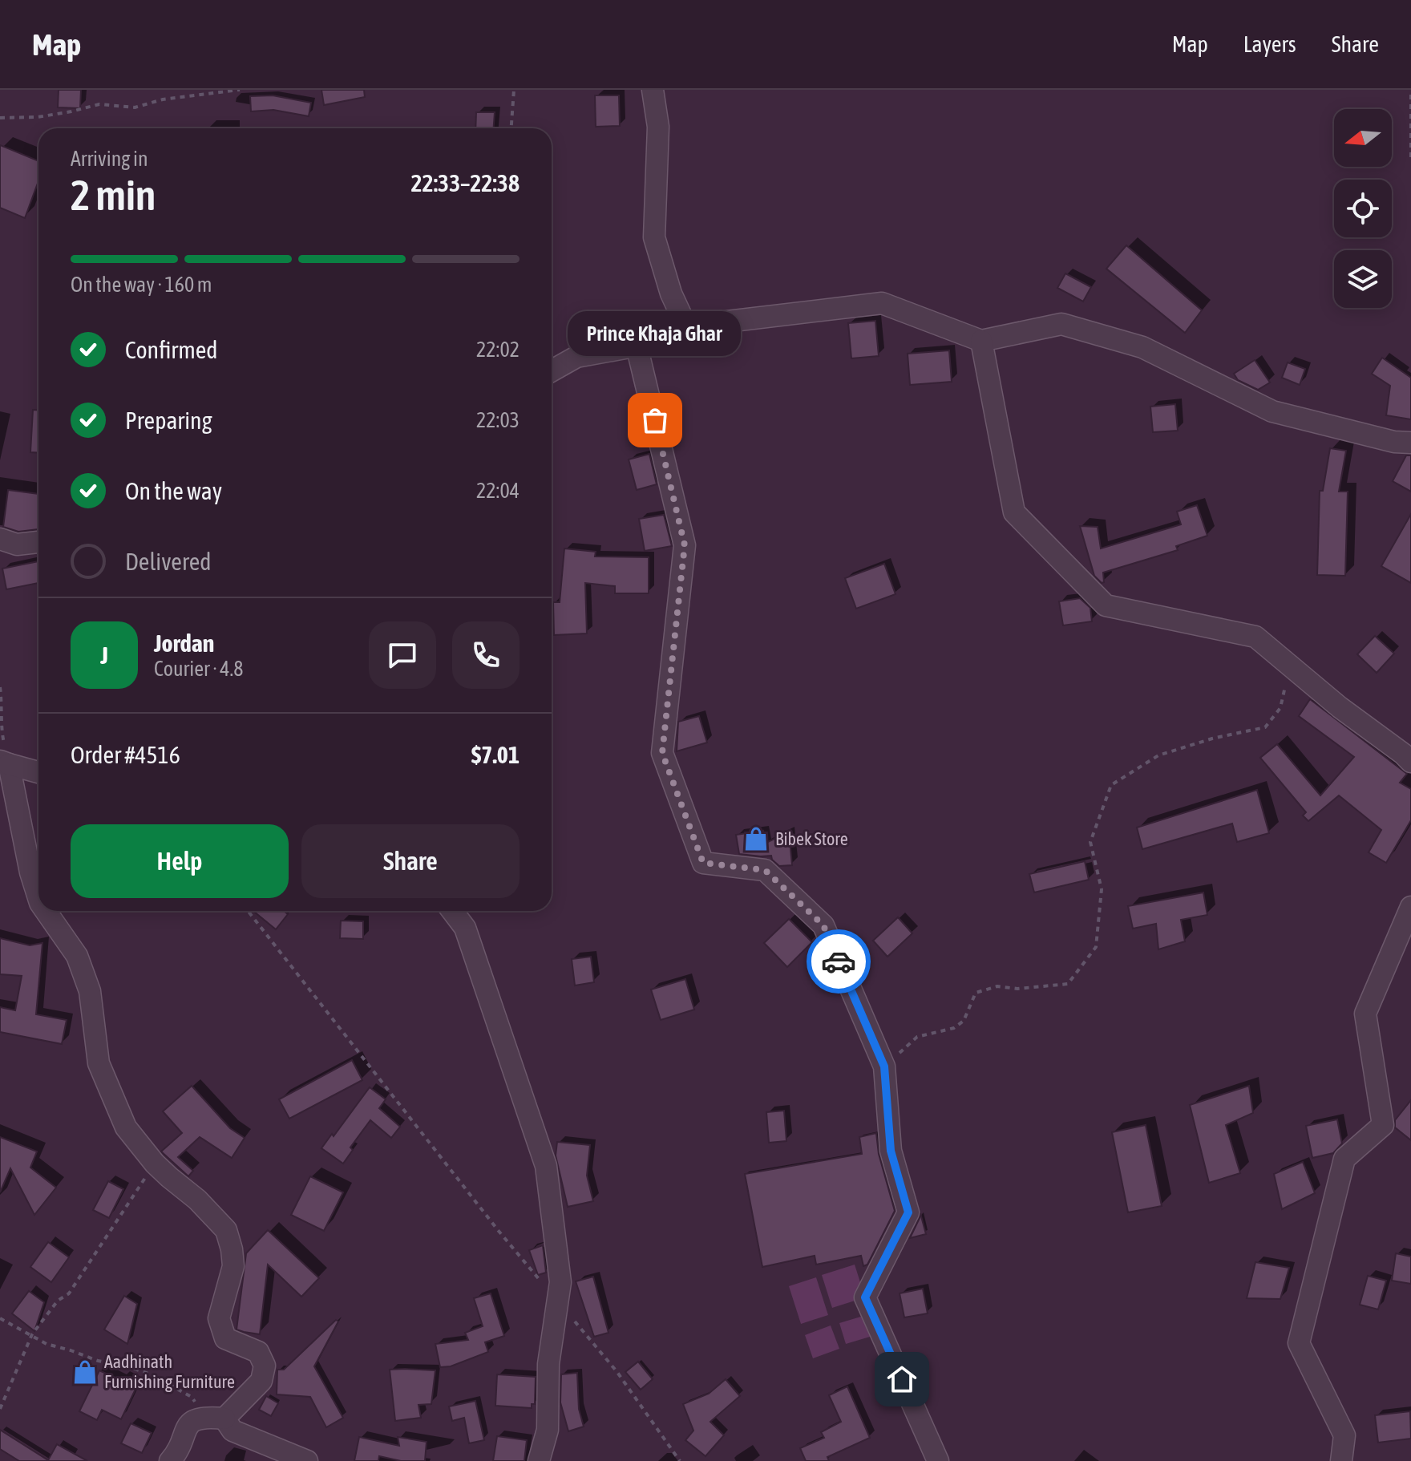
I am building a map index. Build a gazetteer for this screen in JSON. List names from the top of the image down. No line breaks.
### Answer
{"places":{"other":["Prince Khaja Ghar"],"shop":["Bibek Store","Aadhinath Furnishing Furniture"]},"north":"left","page":{"header":"Map","nav":["Map","Layers","Share"],"heading":["2 min","Arriving in","22:33–22:38"],"panel":["Jordan","Courier · 4.8","Order #4516","$7.01"],"bar":"On the way · 160 m","bubble":"Prince Khaja Ghar","list":[["Confirmed","22:02"],["Preparing","22:03"],["On the way","22:04"],"Delivered"],"round":"J","buttons":["Help","Share"]}}
